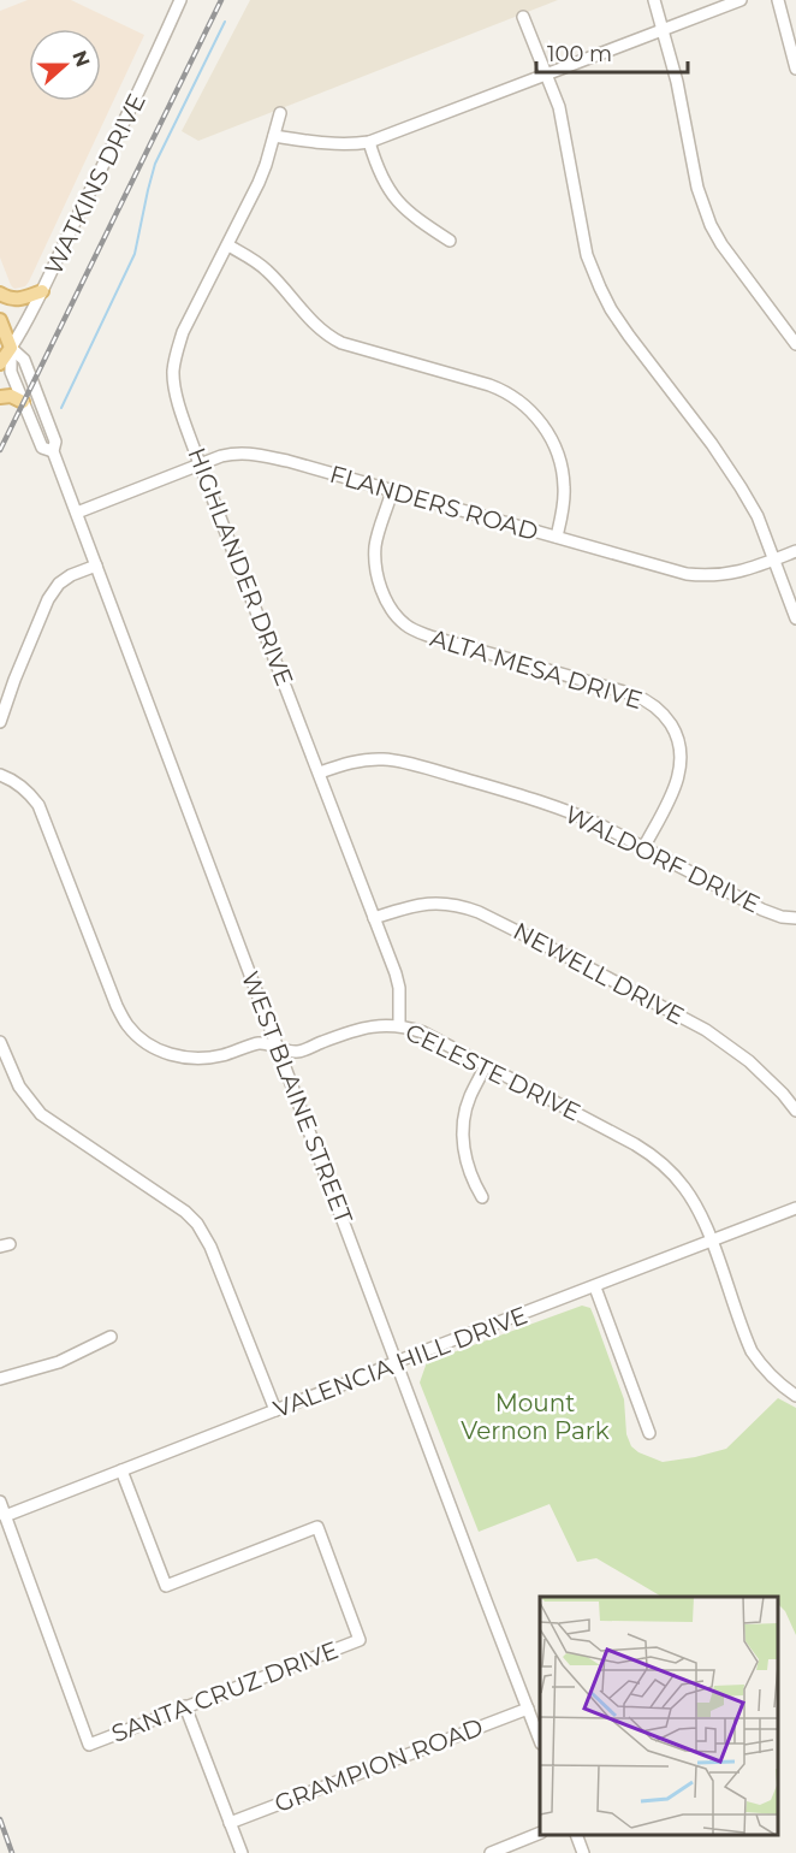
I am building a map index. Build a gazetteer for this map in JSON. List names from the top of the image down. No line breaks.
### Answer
{"streets":{"main road":["WATKINS DRIVE","WEST BLAINE STREET"],"street":["FLANDERS ROAD","HIGHLANDER DRIVE","ALTA MESA DRIVE","WALDORF DRIVE","NEWELL DRIVE","CELESTE DRIVE","VALENCIA HILL DRIVE","SANTA CRUZ DRIVE","GRAMPION ROAD"]},"crossings":[["WATKINS DRIVE","WEST BLAINE STREET"],["FLANDERS ROAD","HIGHLANDER DRIVE"],["FLANDERS ROAD","ALTA MESA DRIVE"],["FLANDERS ROAD","WEST BLAINE STREET"],["HIGHLANDER DRIVE","WALDORF DRIVE"],["HIGHLANDER DRIVE","NEWELL DRIVE"],["HIGHLANDER DRIVE","CELESTE DRIVE"],["ALTA MESA DRIVE","WALDORF DRIVE"],["CELESTE DRIVE","WEST BLAINE STREET"],["CELESTE DRIVE","VALENCIA HILL DRIVE"],["WEST BLAINE STREET","VALENCIA HILL DRIVE"],["WEST BLAINE STREET","GRAMPION ROAD"],["VALENCIA HILL DRIVE","SANTA CRUZ DRIVE"]],"parks":["Mount Vernon Park"],"scale_bar":"100 m","north":"right"}
